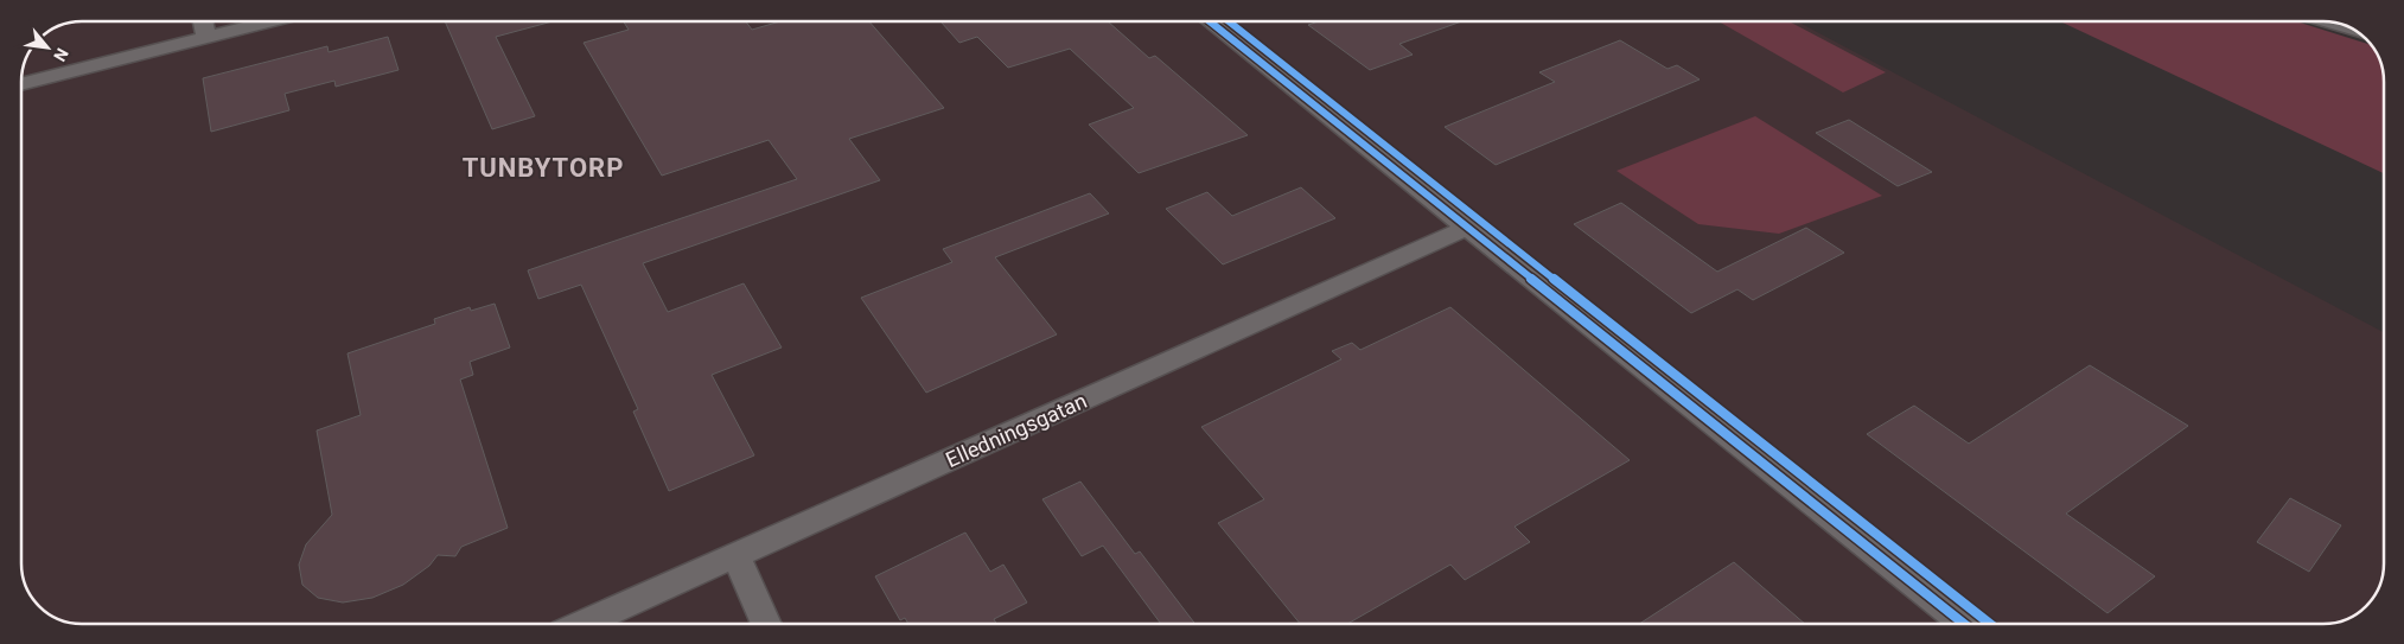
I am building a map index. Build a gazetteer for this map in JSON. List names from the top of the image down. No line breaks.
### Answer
{"streets":{"street":["Elledningsgatan"]},"districts":["TUNBYTORP"],"north":"bottom right"}
